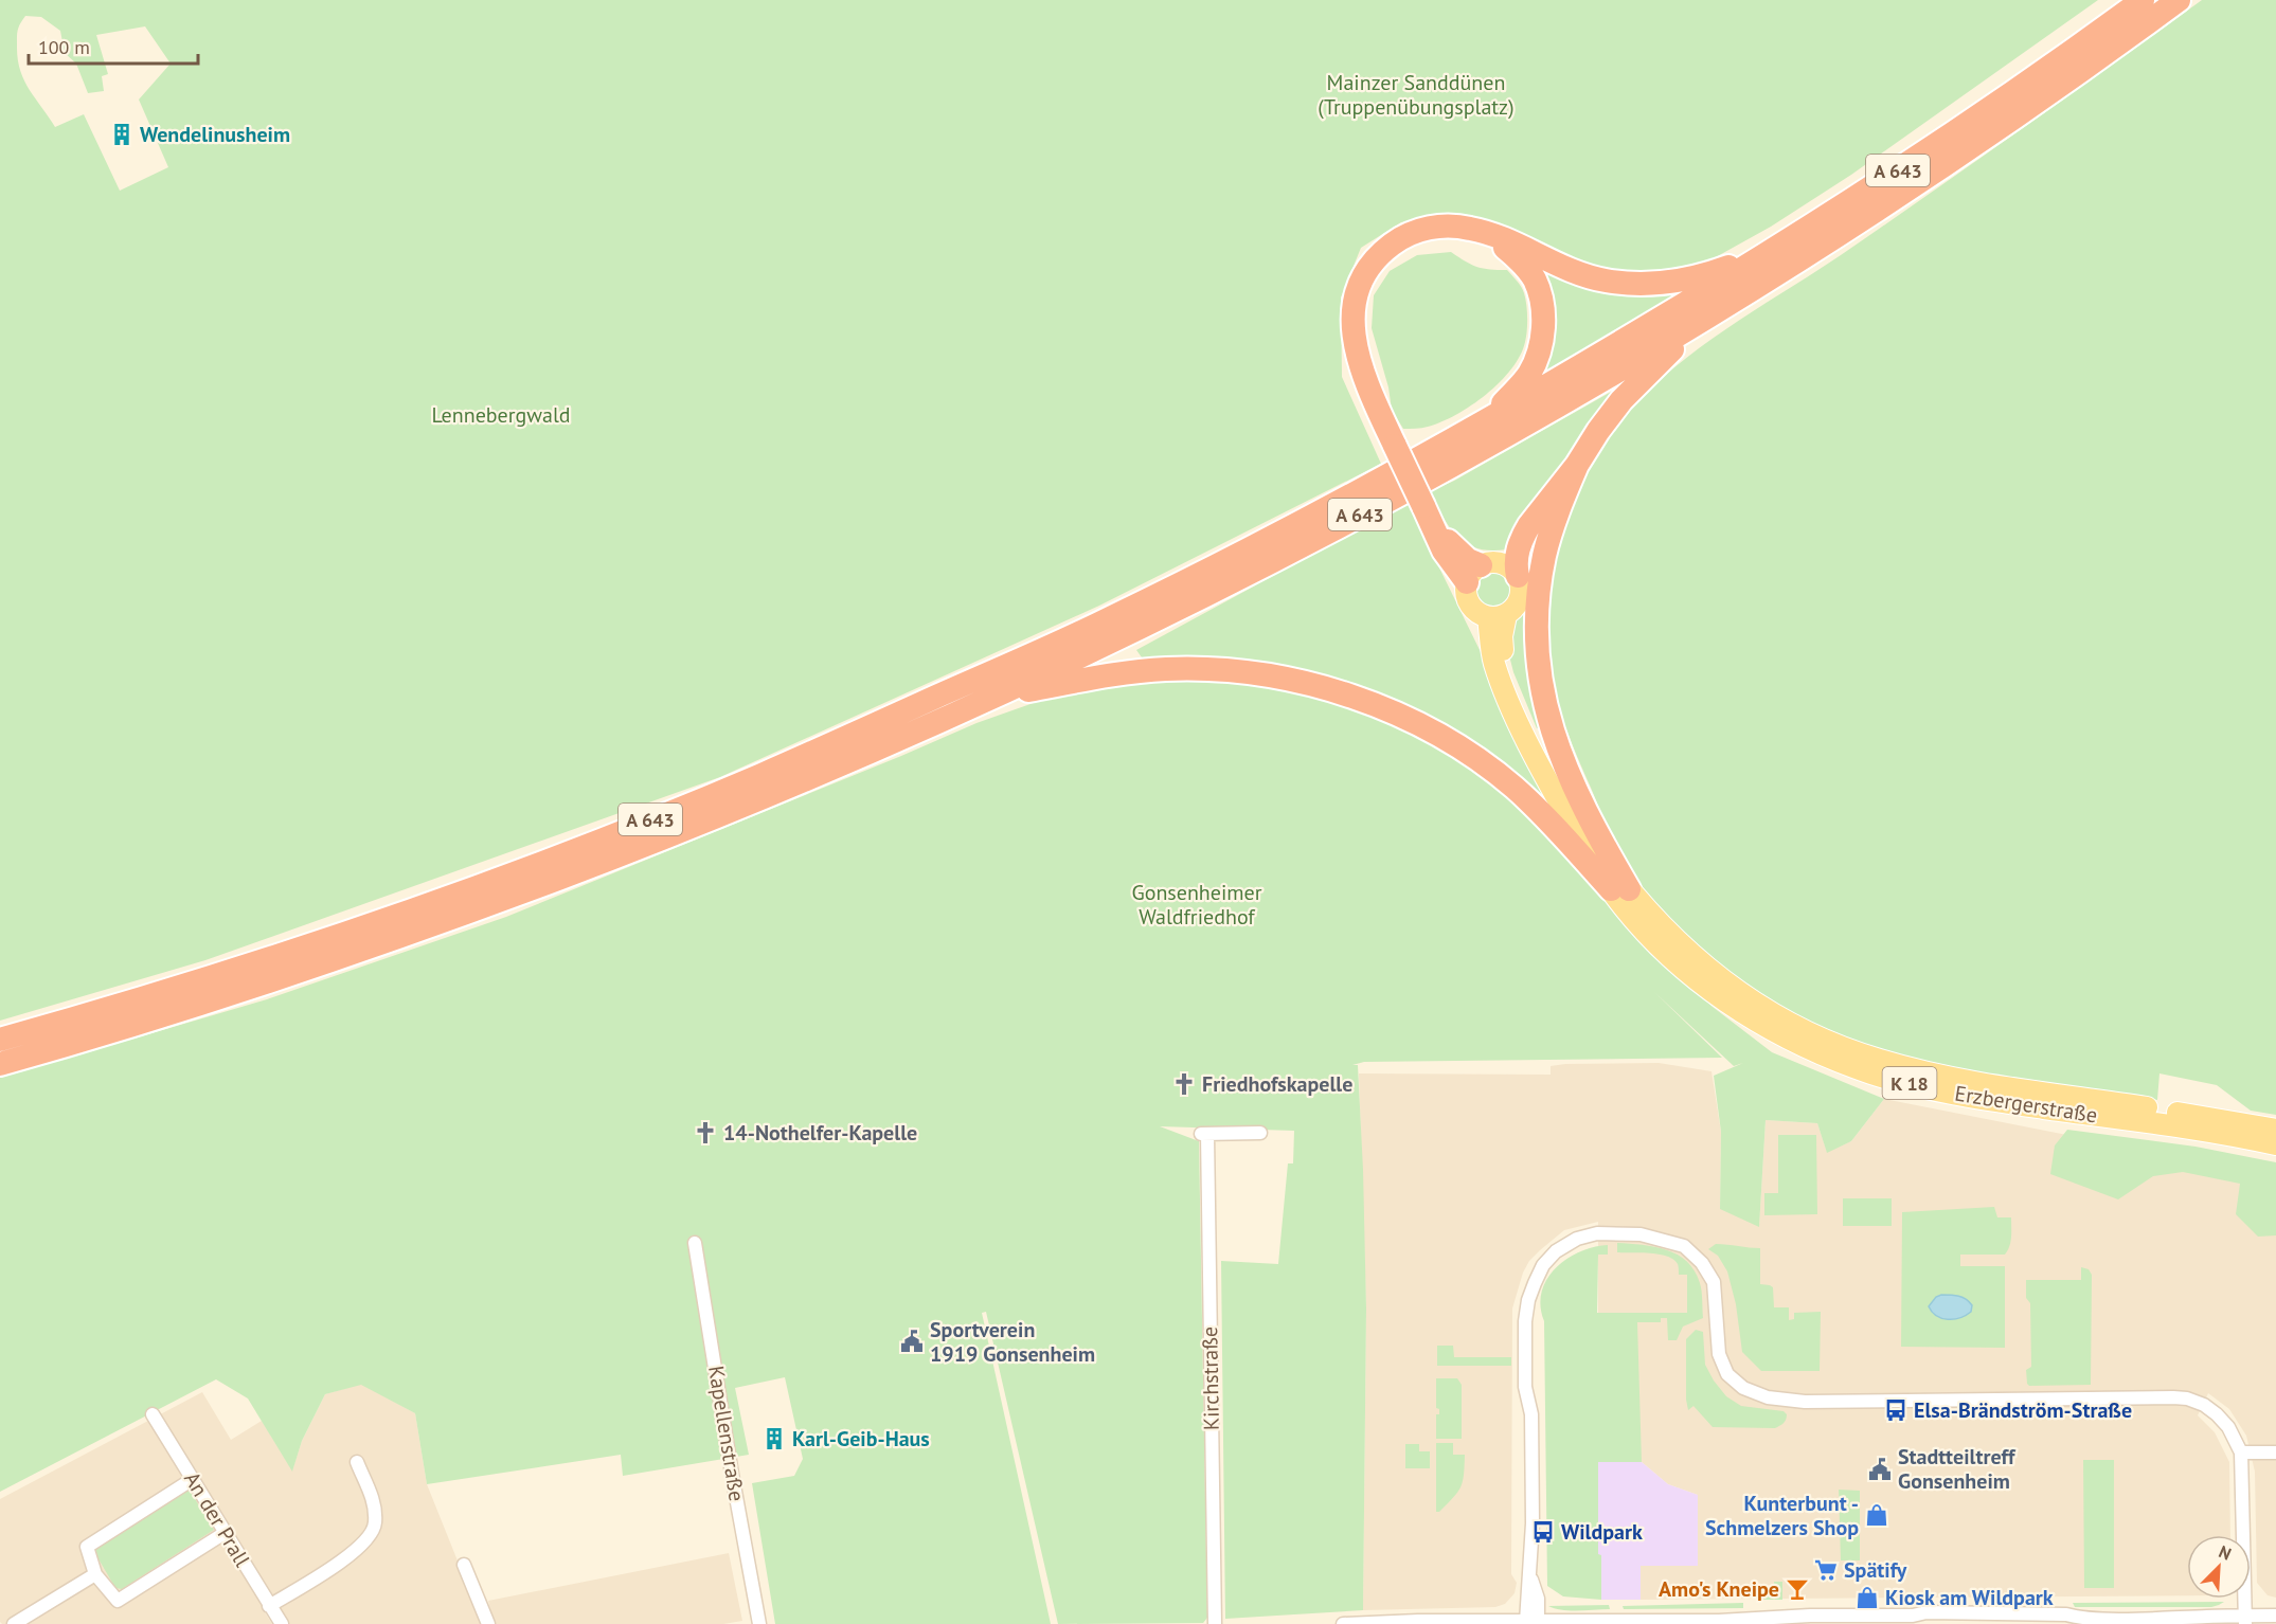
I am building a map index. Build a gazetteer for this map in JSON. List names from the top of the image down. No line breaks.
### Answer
{"streets":{"highway":["A 643"],"main road":["K 18","Erzbergerstraße"],"street":["Kirchstraße","Kapellenstraße","An der Prall"]},"parks":["Mainzer Sanddünen (Truppenübungsplatz)","Lennebergwald","Gonsenheimer Waldfriedhof"],"places":{"building":["Wendelinusheim","Karl-Geib-Haus"],"church":["Friedhofskapelle","14-Nothelfer-Kapelle"],"public building":["Sportverein 1919 Gonsenheim","Stadtteiltreff Gonsenheim"],"bus stop":["Elsa-Brändström-Straße","Wildpark"],"shop":["Kunterbunt - Schmelzers Shop","Kiosk am Wildpark"],"supermarket":["Spätify"],"bar":["Amo's Kneipe"]},"scale_bar":"100 m","north":"top right"}
